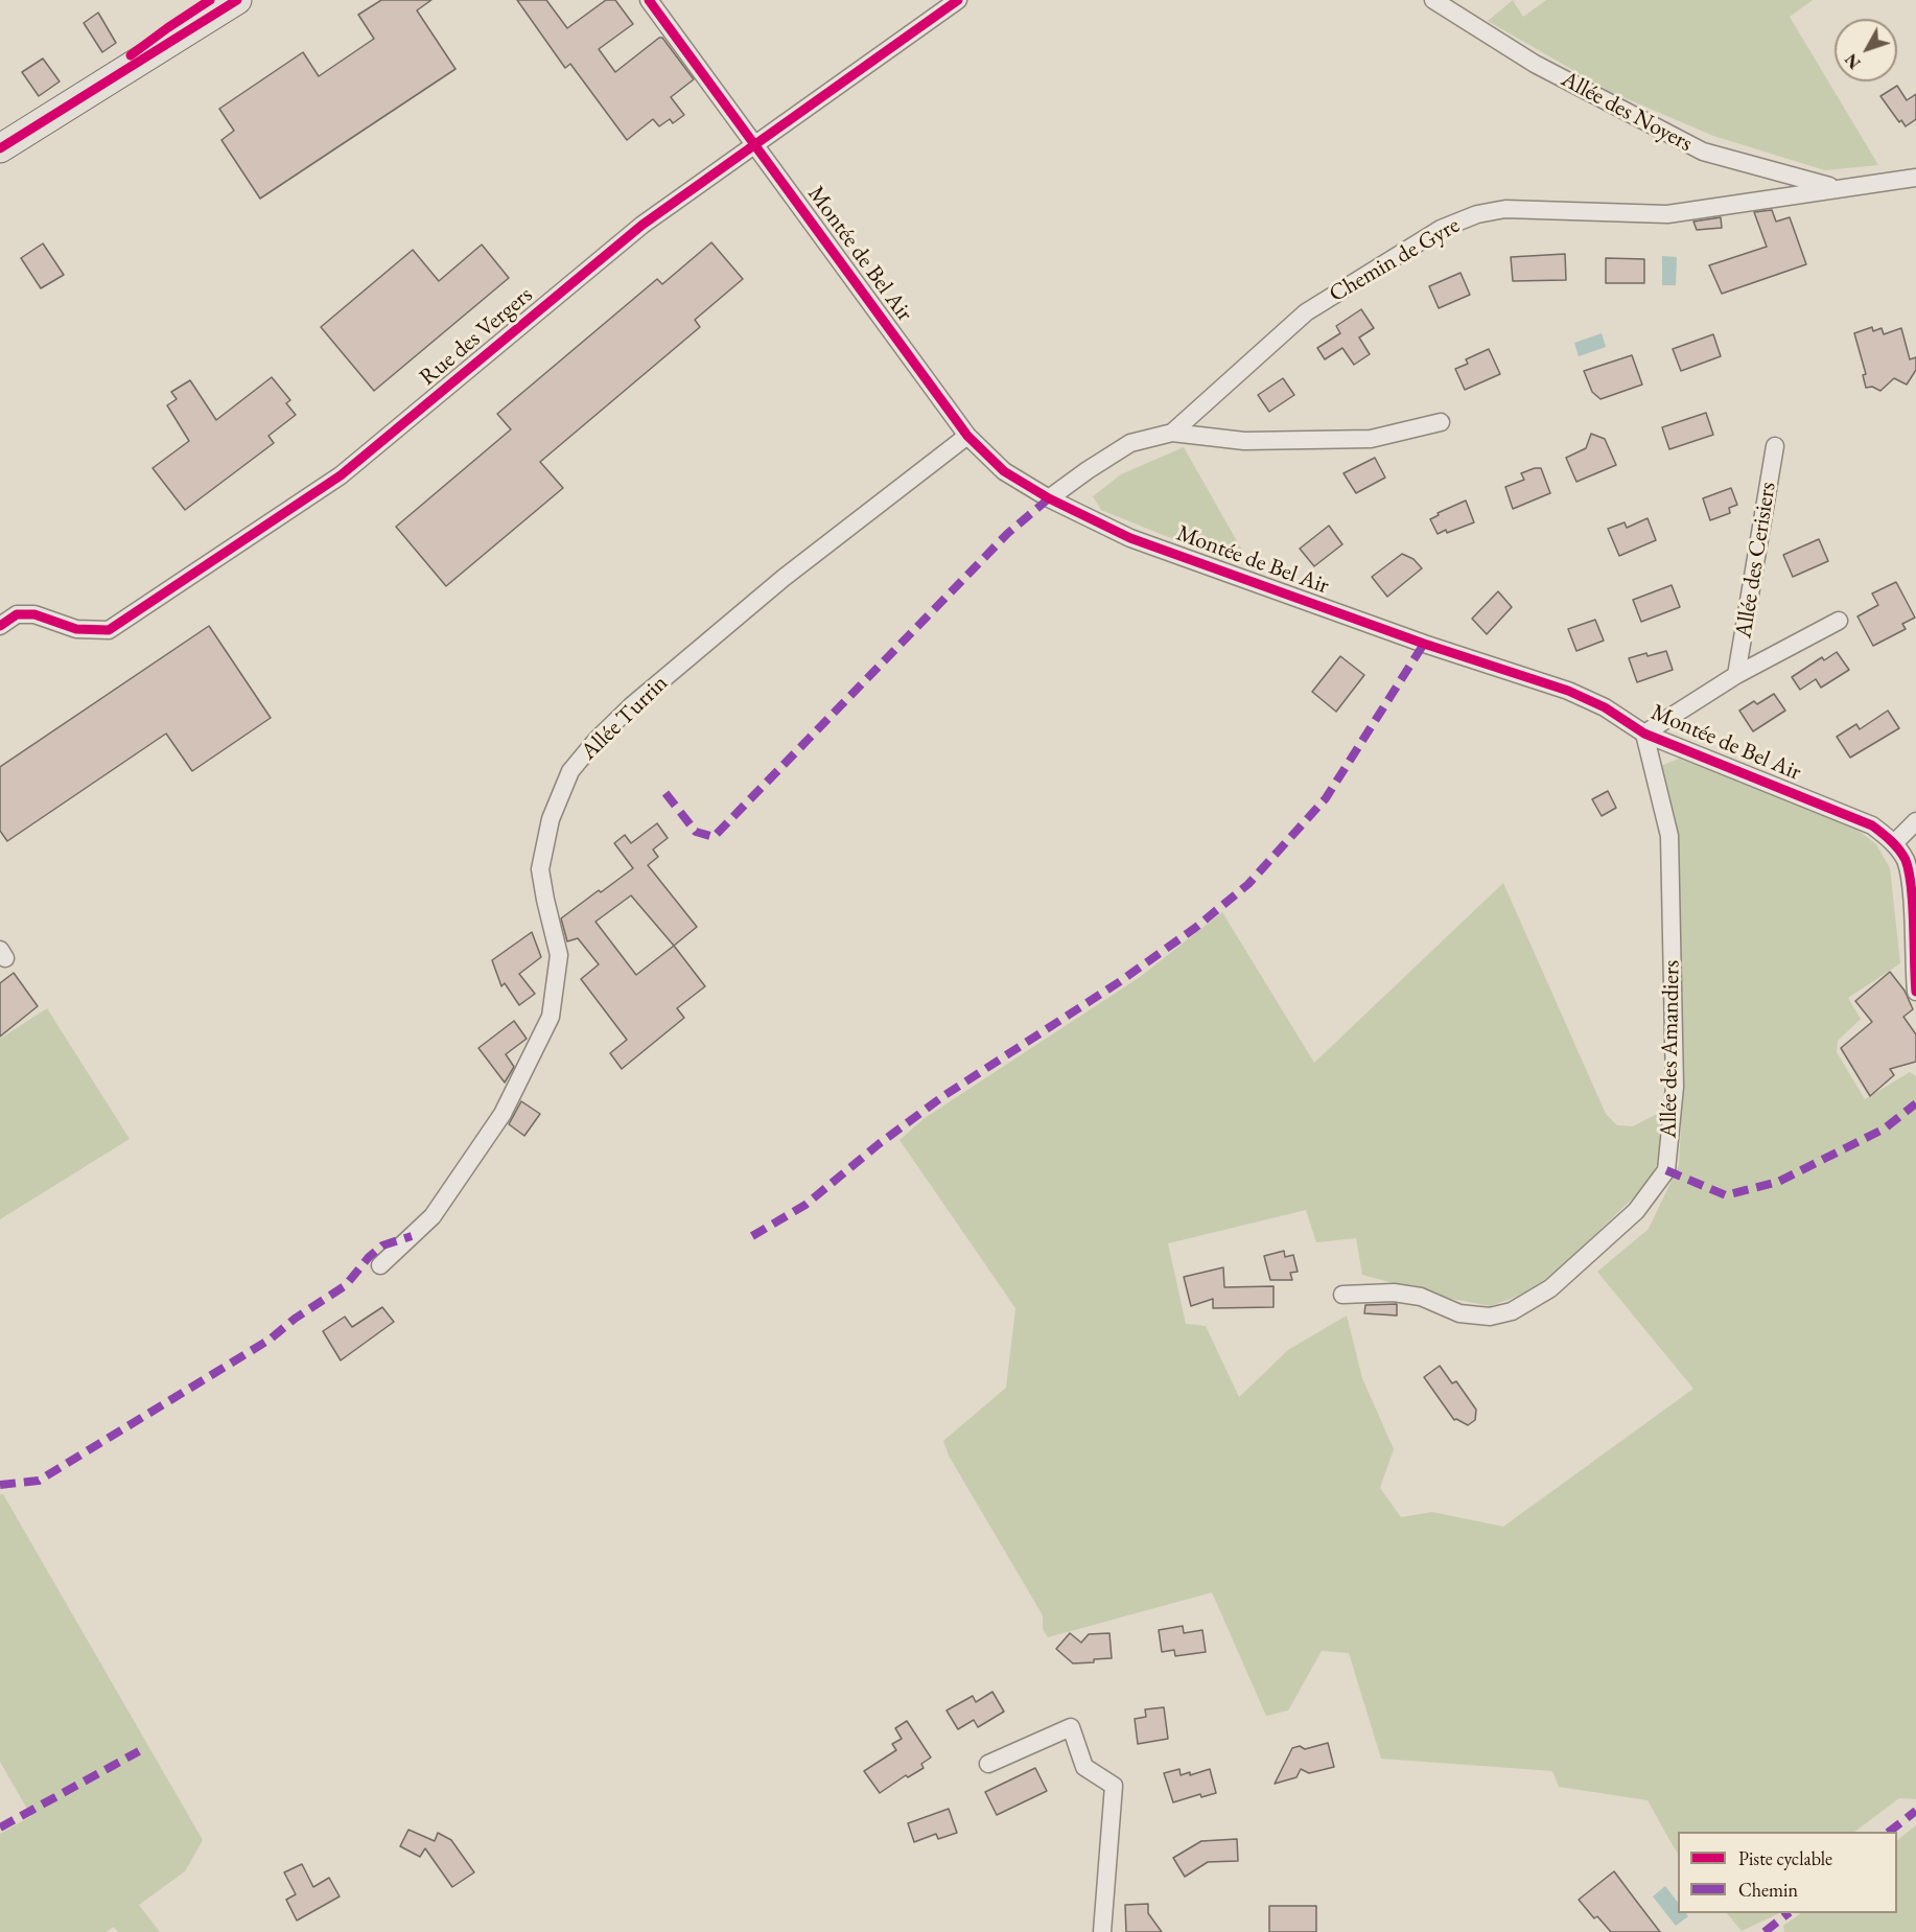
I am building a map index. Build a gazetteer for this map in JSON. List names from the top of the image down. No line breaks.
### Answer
{"streets":{"street":["Allée des Noyers","Montée de Bel Air","Chemin de Gyre","Rue des Vergers","Allée des Cerisiers","Allée Turrin","Allée des Amandiers"]},"crossings":[["Allée des Noyers","Chemin de Gyre"],["Montée de Bel Air","Chemin de Gyre"],["Montée de Bel Air","Rue des Vergers"],["Montée de Bel Air","Allée des Cerisiers"],["Montée de Bel Air","Allée Turrin"],["Montée de Bel Air","Allée des Amandiers"],["Allée des Cerisiers","Allée des Amandiers"]],"legend":["Piste cyclable","Chemin"],"north":"bottom left"}
